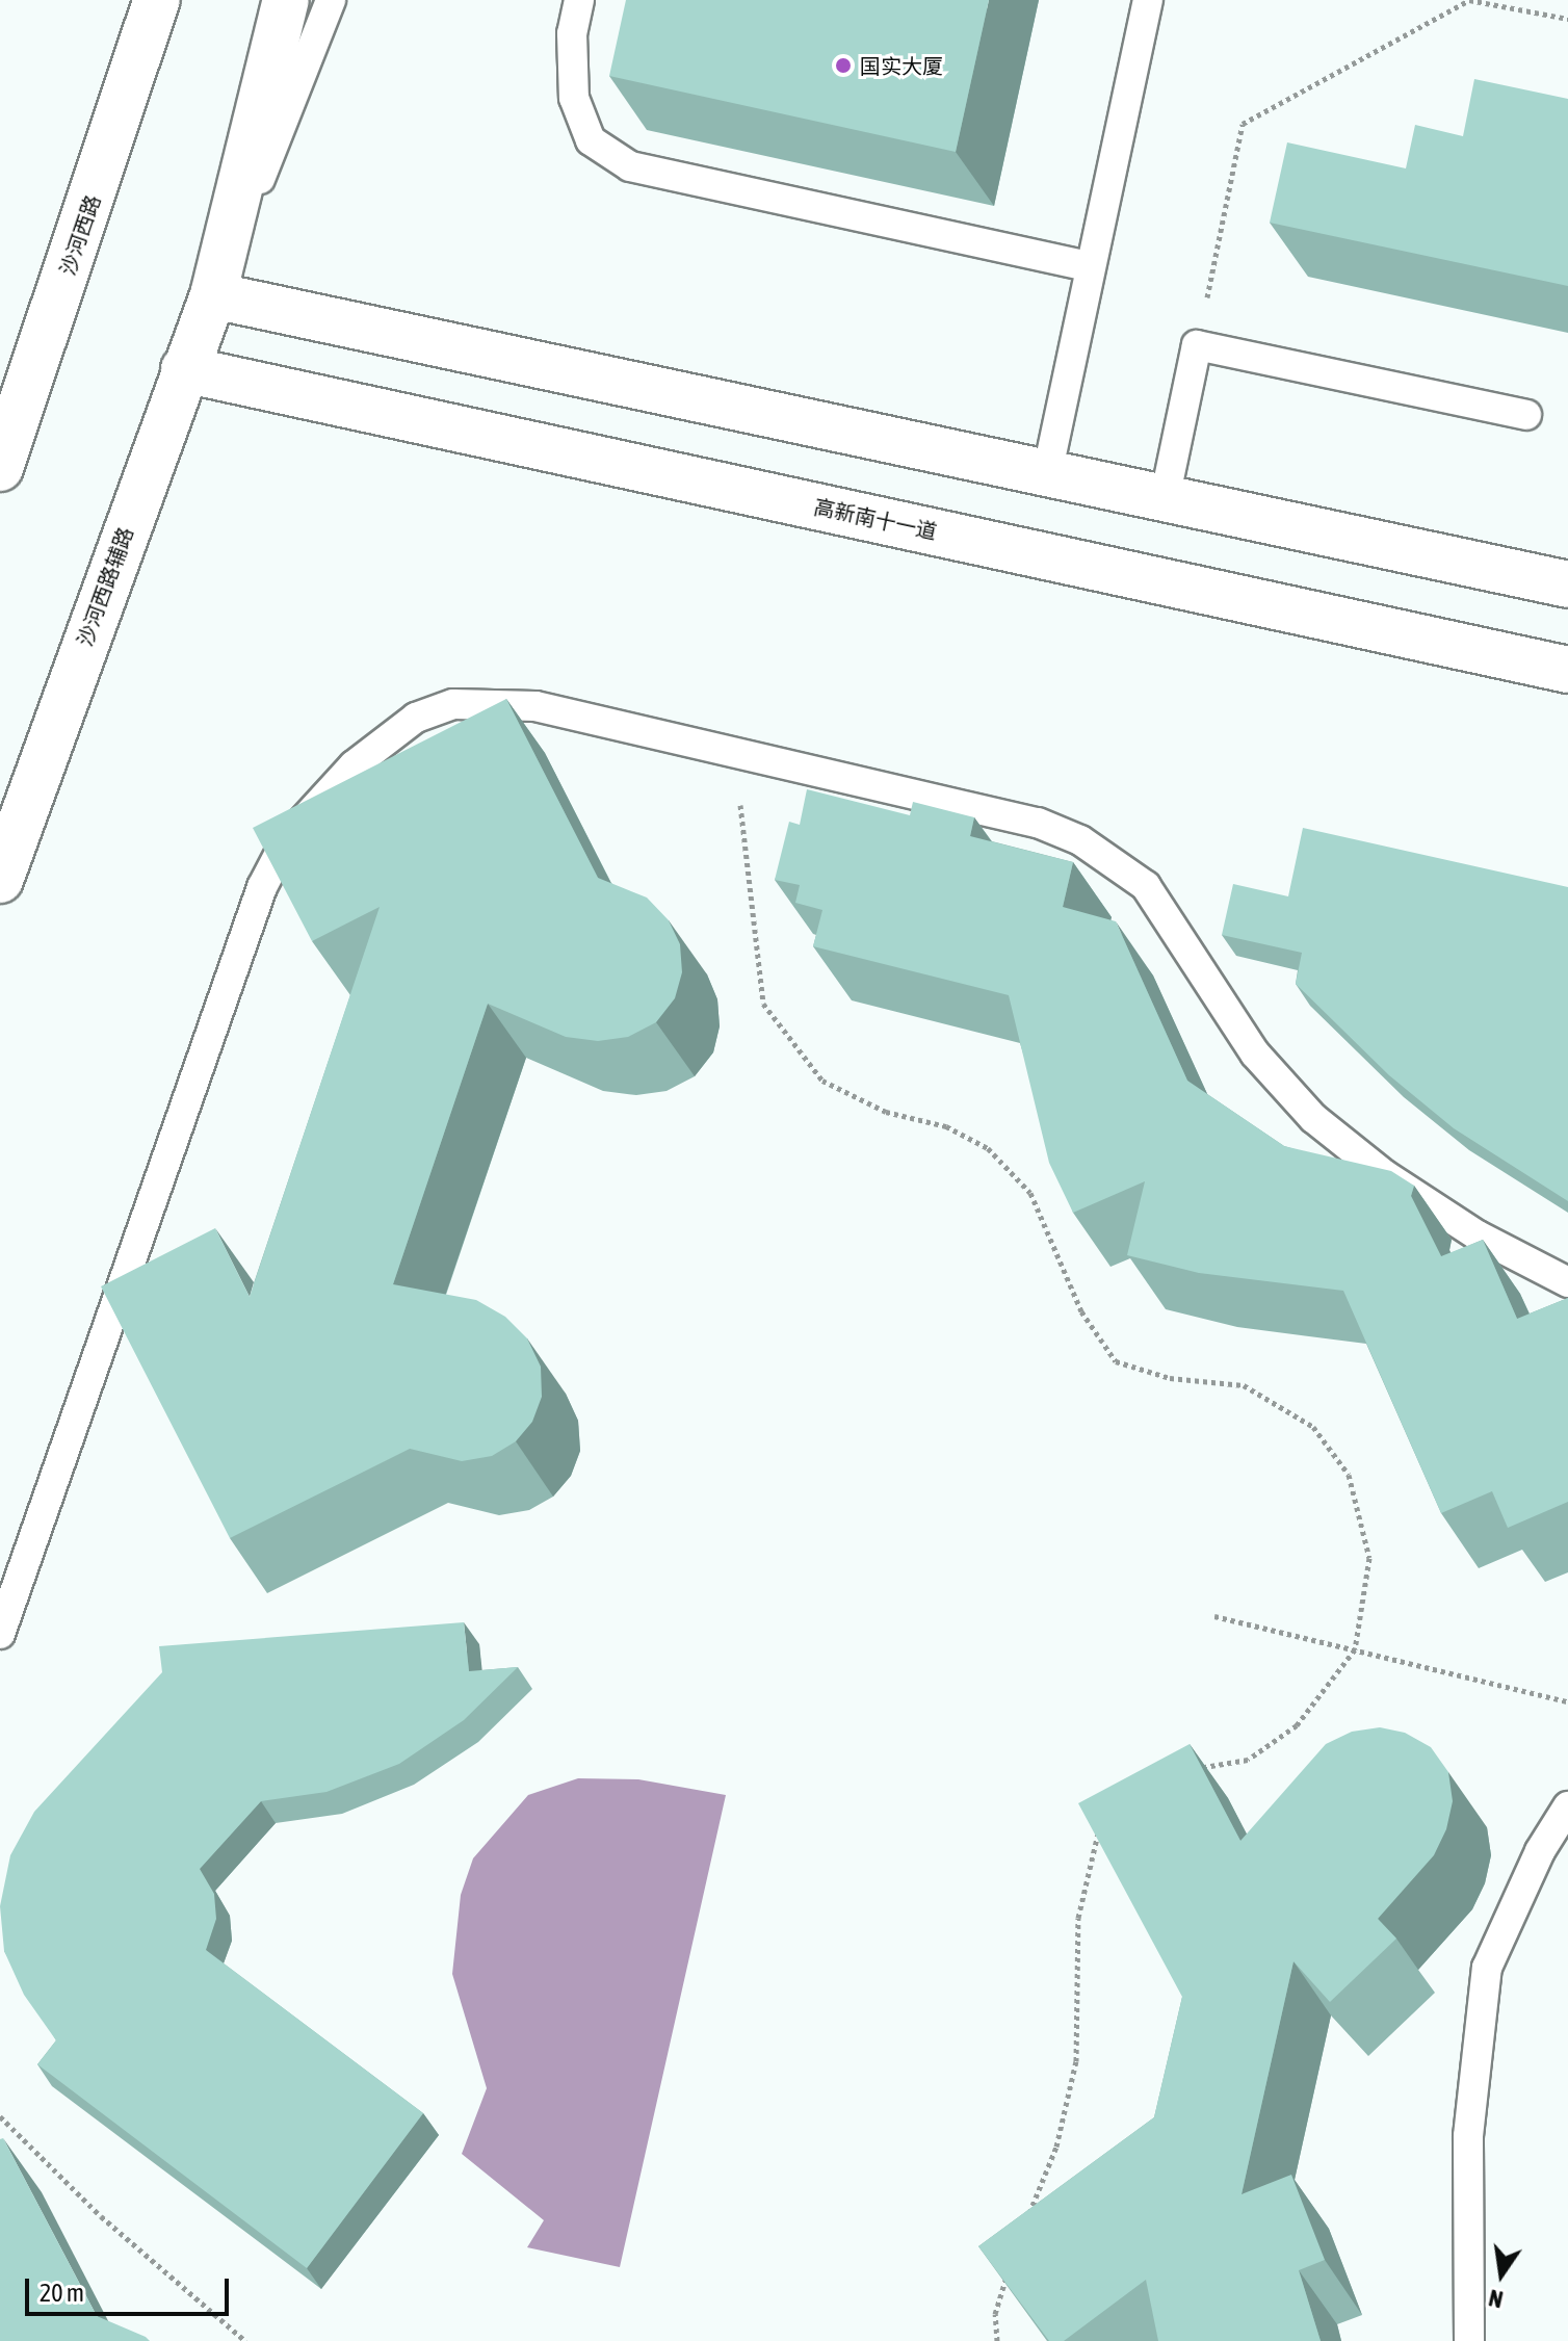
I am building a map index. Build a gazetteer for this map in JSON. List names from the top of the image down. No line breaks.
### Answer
{"streets":{"street":["沙河西路","高新南十一道","沙河西路辅路"]},"crossings":[["高新南十一道","沙河西路辅路"]],"places":["国实大厦"],"scale_bar":"20 m","north":"bottom"}
